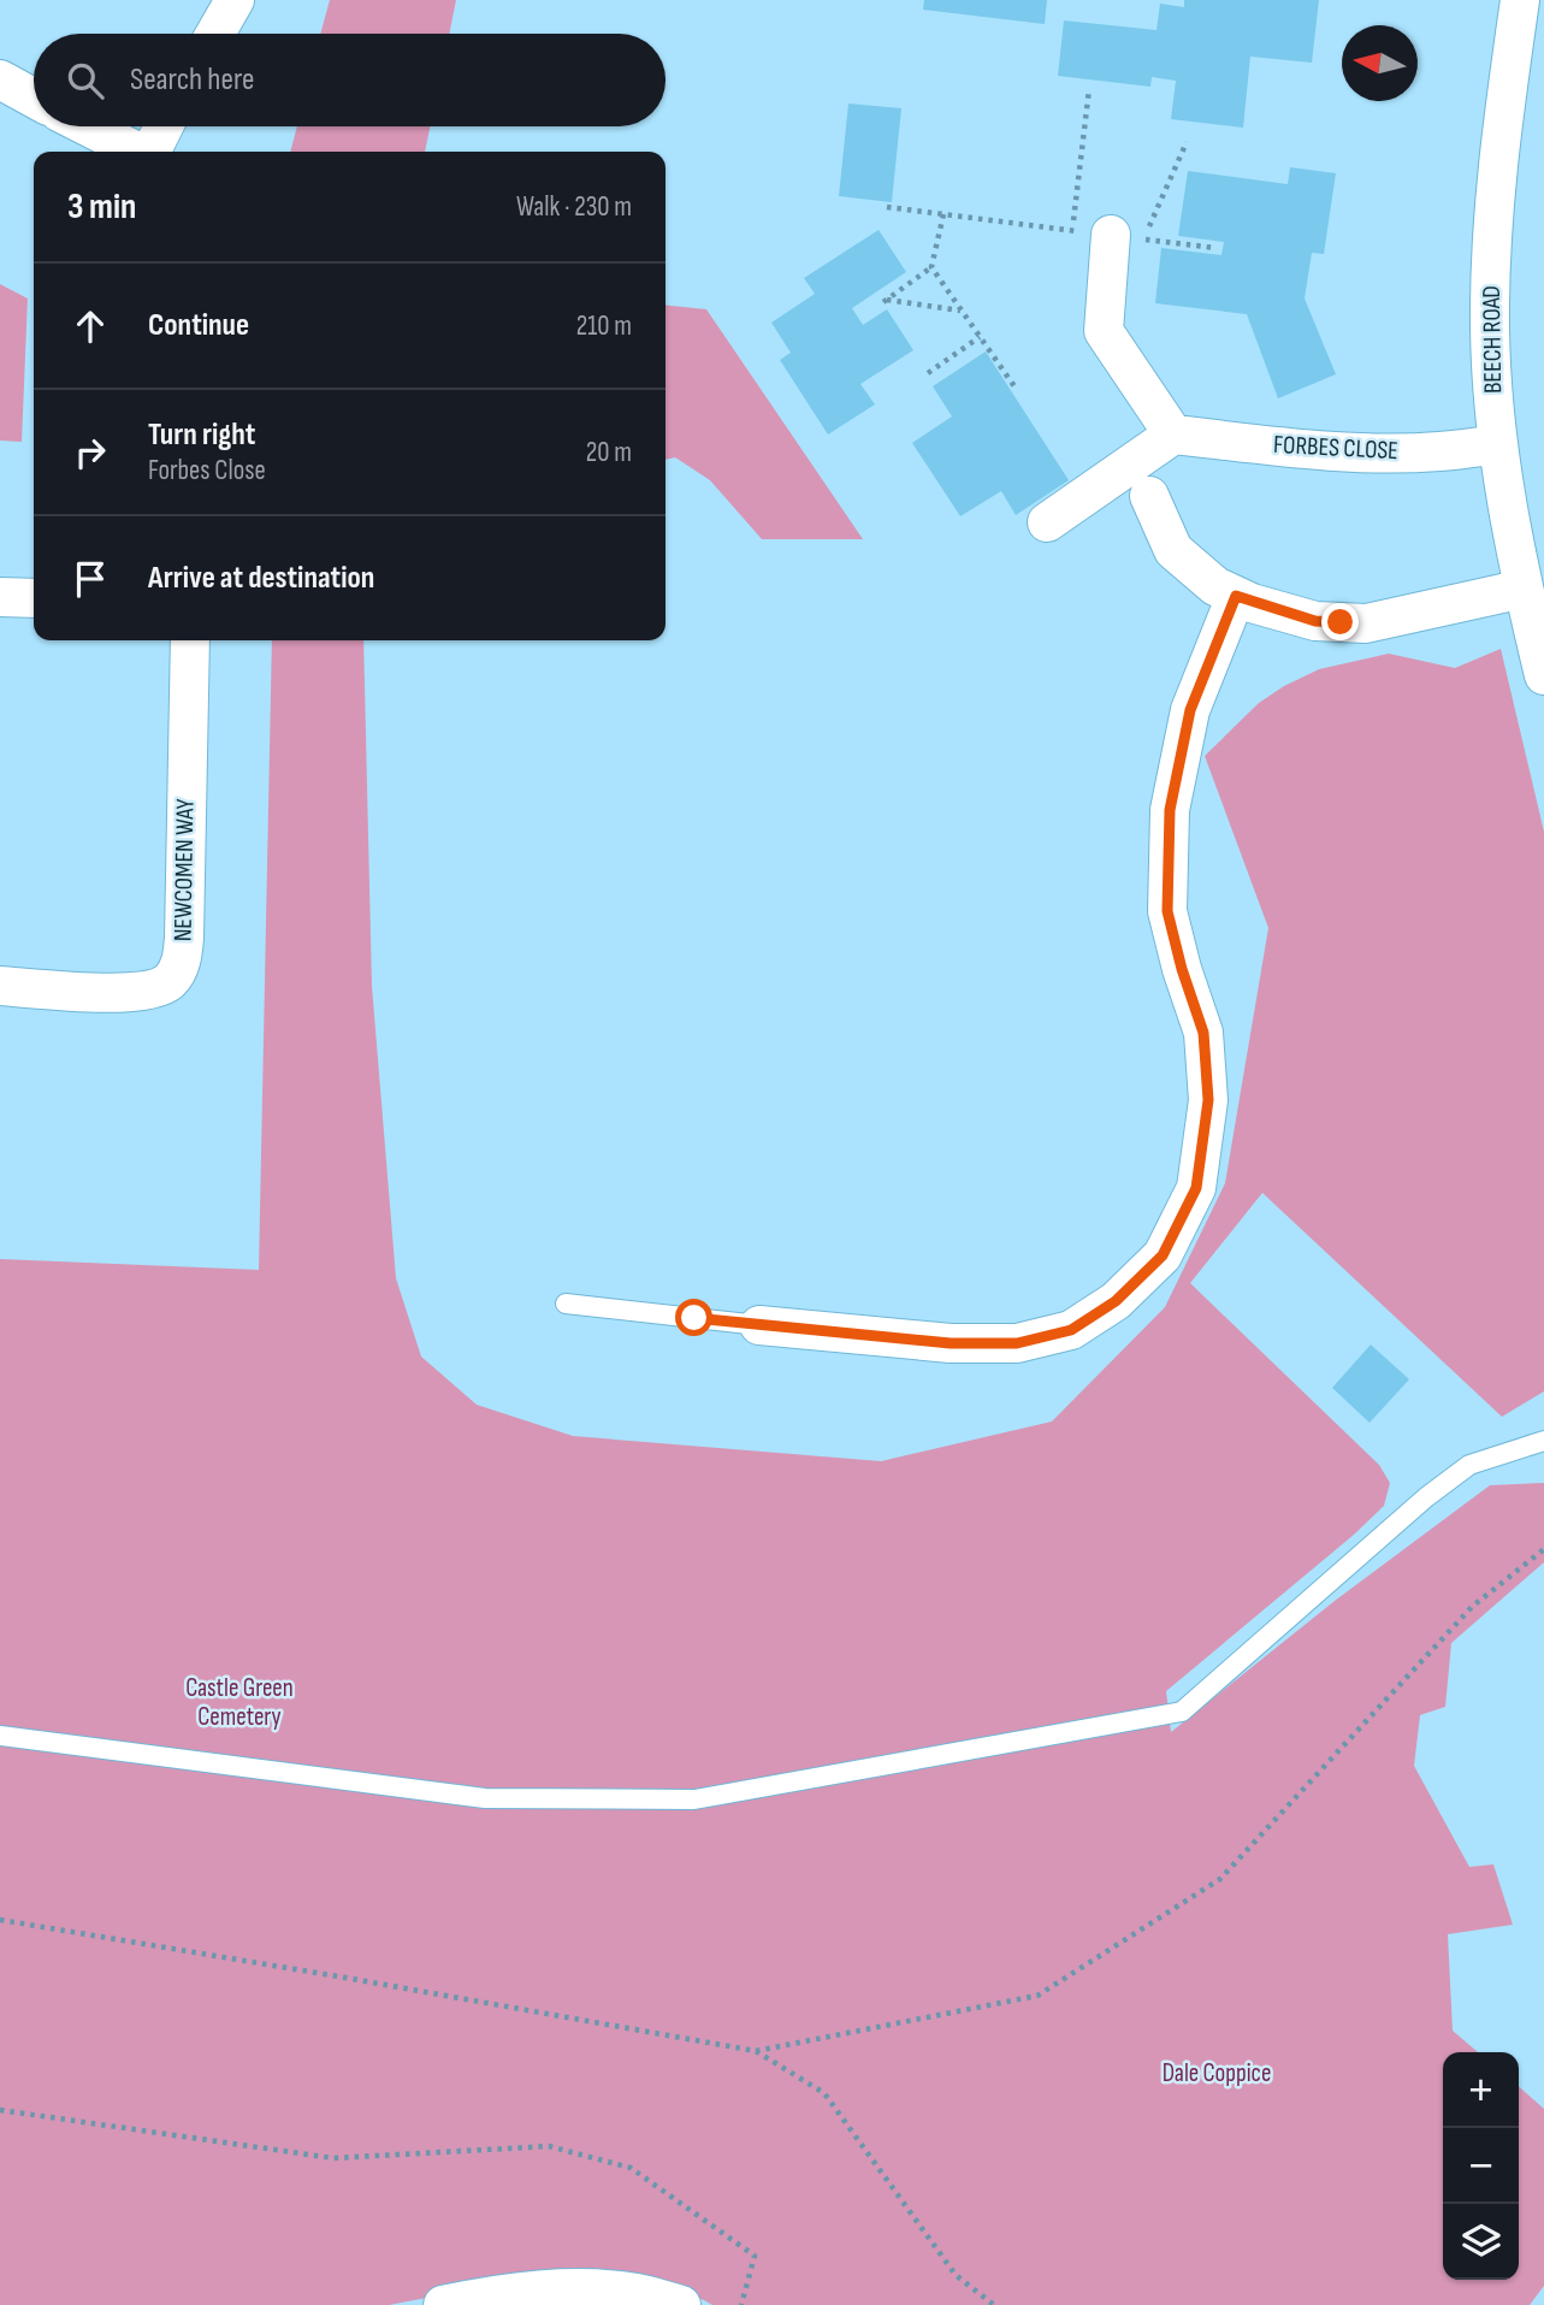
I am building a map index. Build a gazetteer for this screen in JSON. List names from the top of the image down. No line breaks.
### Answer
{"streets":{"street":["BEECH ROAD","FORBES CLOSE","NEWCOMEN WAY"]},"crossings":[["BEECH ROAD","FORBES CLOSE"]],"parks":["Castle Green Cemetery","Dale Coppice"],"north":"left","page":{"search":"Search here","heading":["3 min","Walk · 230 m"],"list":[["Continue","210 m"],["Turn right","Forbes Close","20 m"],"Arrive at destination"],"map_buttons":["+","−"]}}
